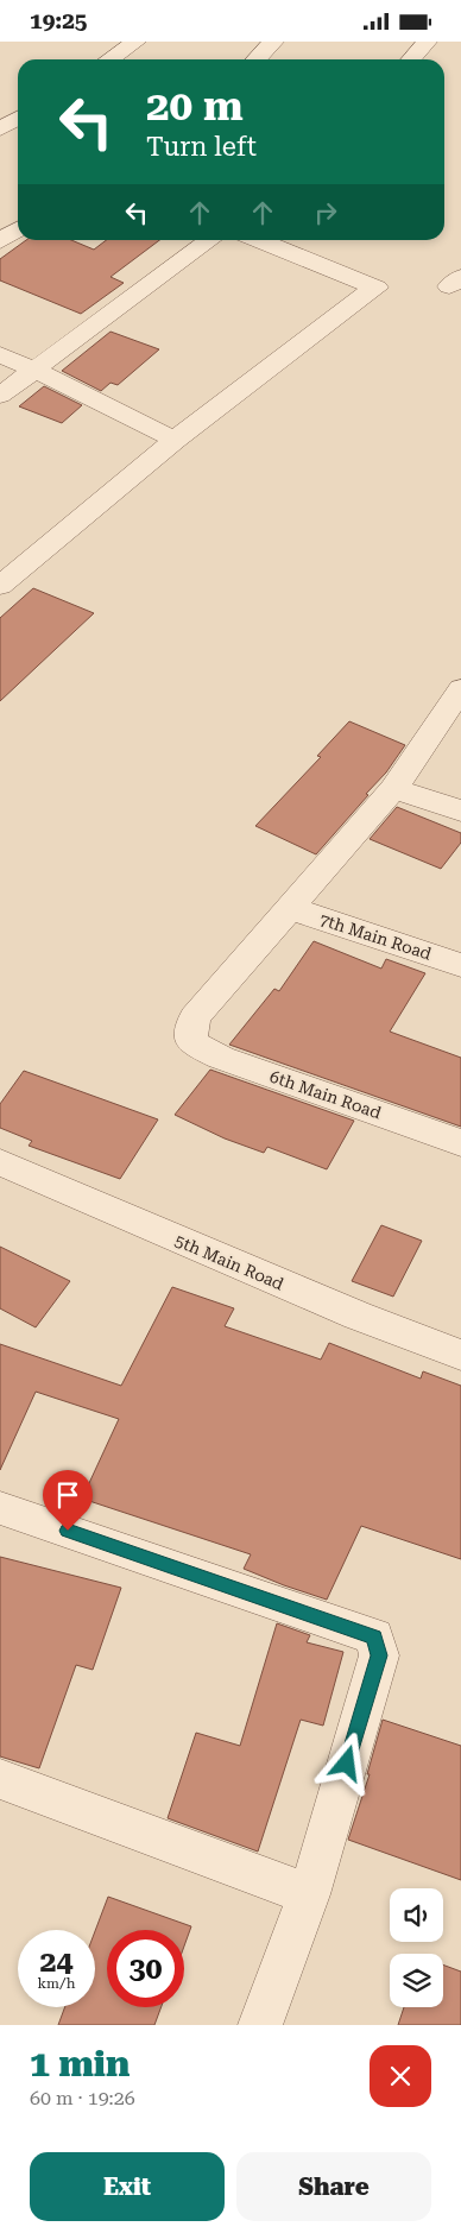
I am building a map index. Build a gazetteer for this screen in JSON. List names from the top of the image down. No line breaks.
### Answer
{"streets":{"street":["7th Main Road","6th Main Road","5th Main Road"]},"crossings":[["7th Main Road","6th Main Road"]],"page":{"status":"19:25","turn":["20 m","Turn left"],"speed":"24 km/h","limit":"30","heading":["1 min","60 m · 19:26"],"buttons":["Exit","Share"]}}
